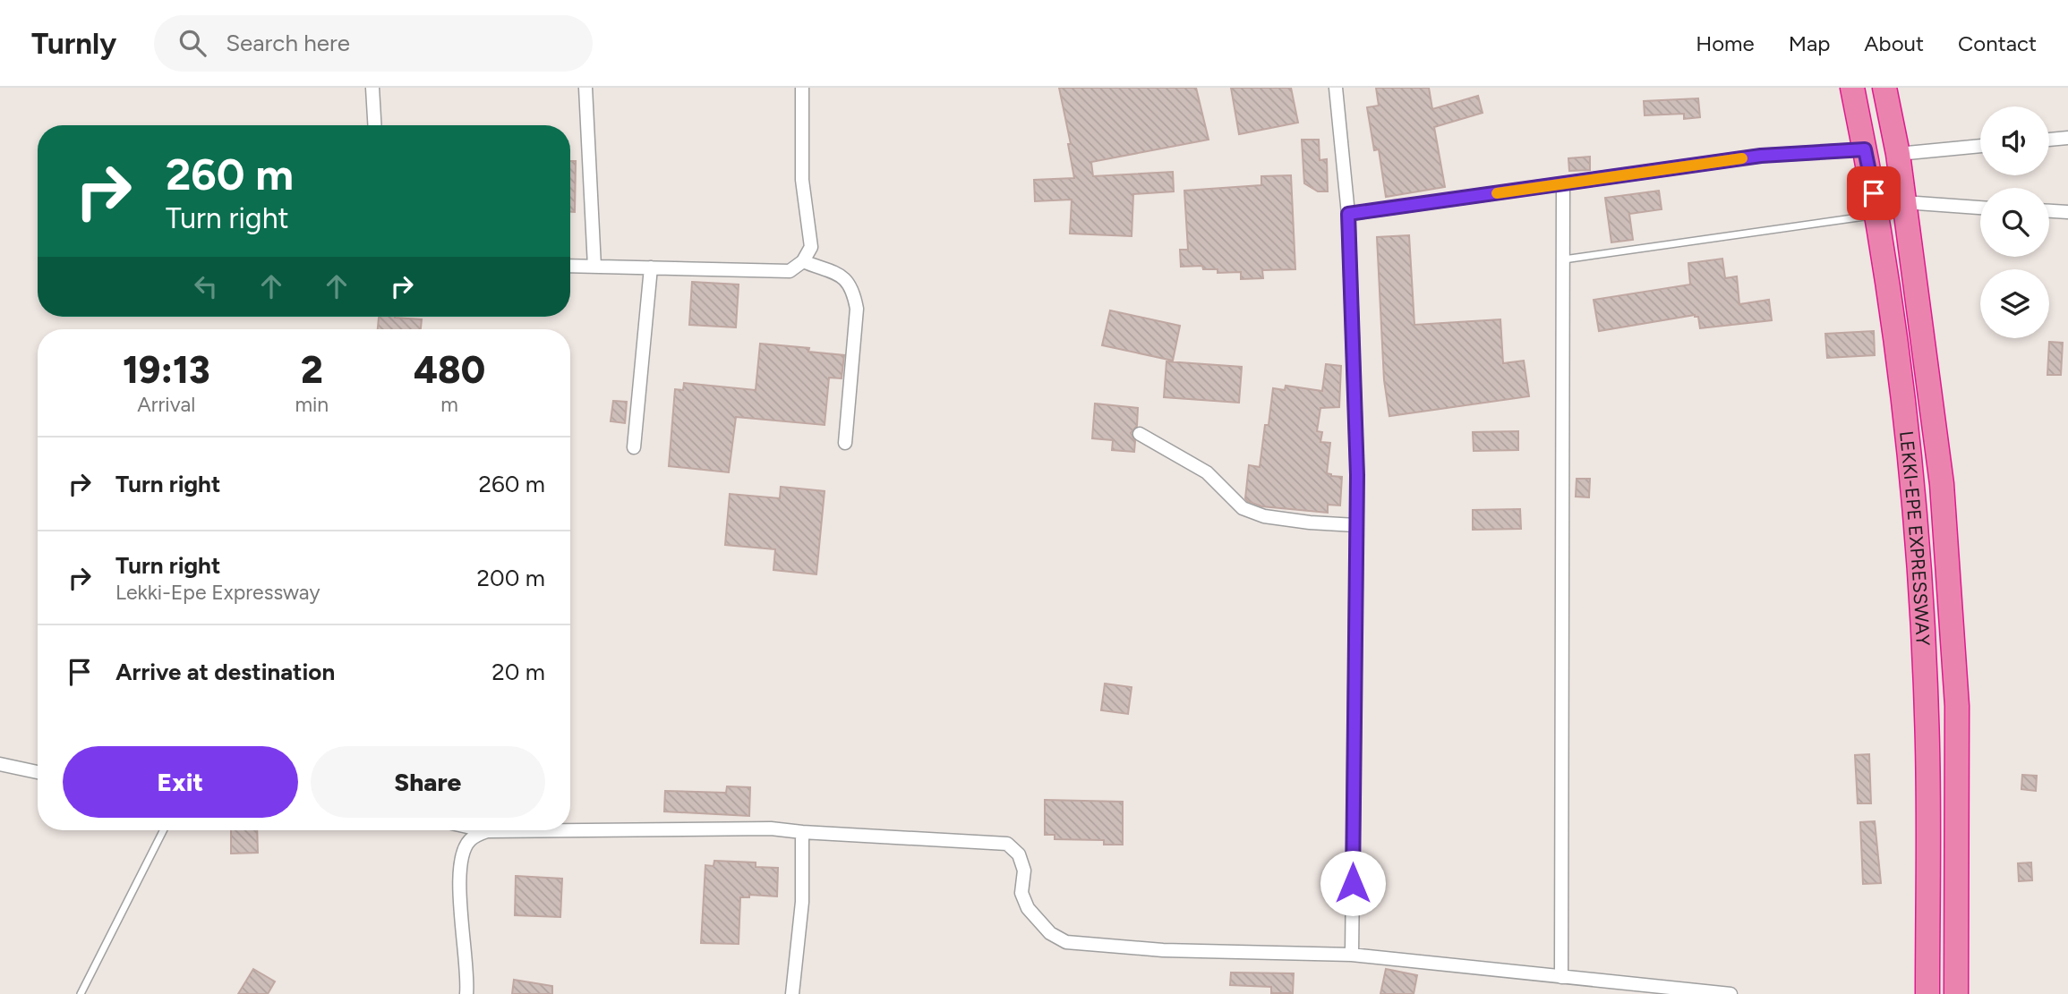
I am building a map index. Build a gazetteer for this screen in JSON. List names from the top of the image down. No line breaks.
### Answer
{"streets":{"highway":["LEKKI-EPE EXPRESSWAY"]},"page":{"header":"Turnly","search":"Search here","nav":["Home","Map","About","Contact"],"turn":["260 m","Turn right"],"eta":["19:13","Arrival","2","min","480","m"],"list":[{"name":"Turn right","value":"260 m"},{"name":"Turn right","note":"Lekki-Epe Expressway","value":"200 m"},{"name":"Arrive at destination","value":"20 m"}],"buttons":["Exit","Share"]}}
